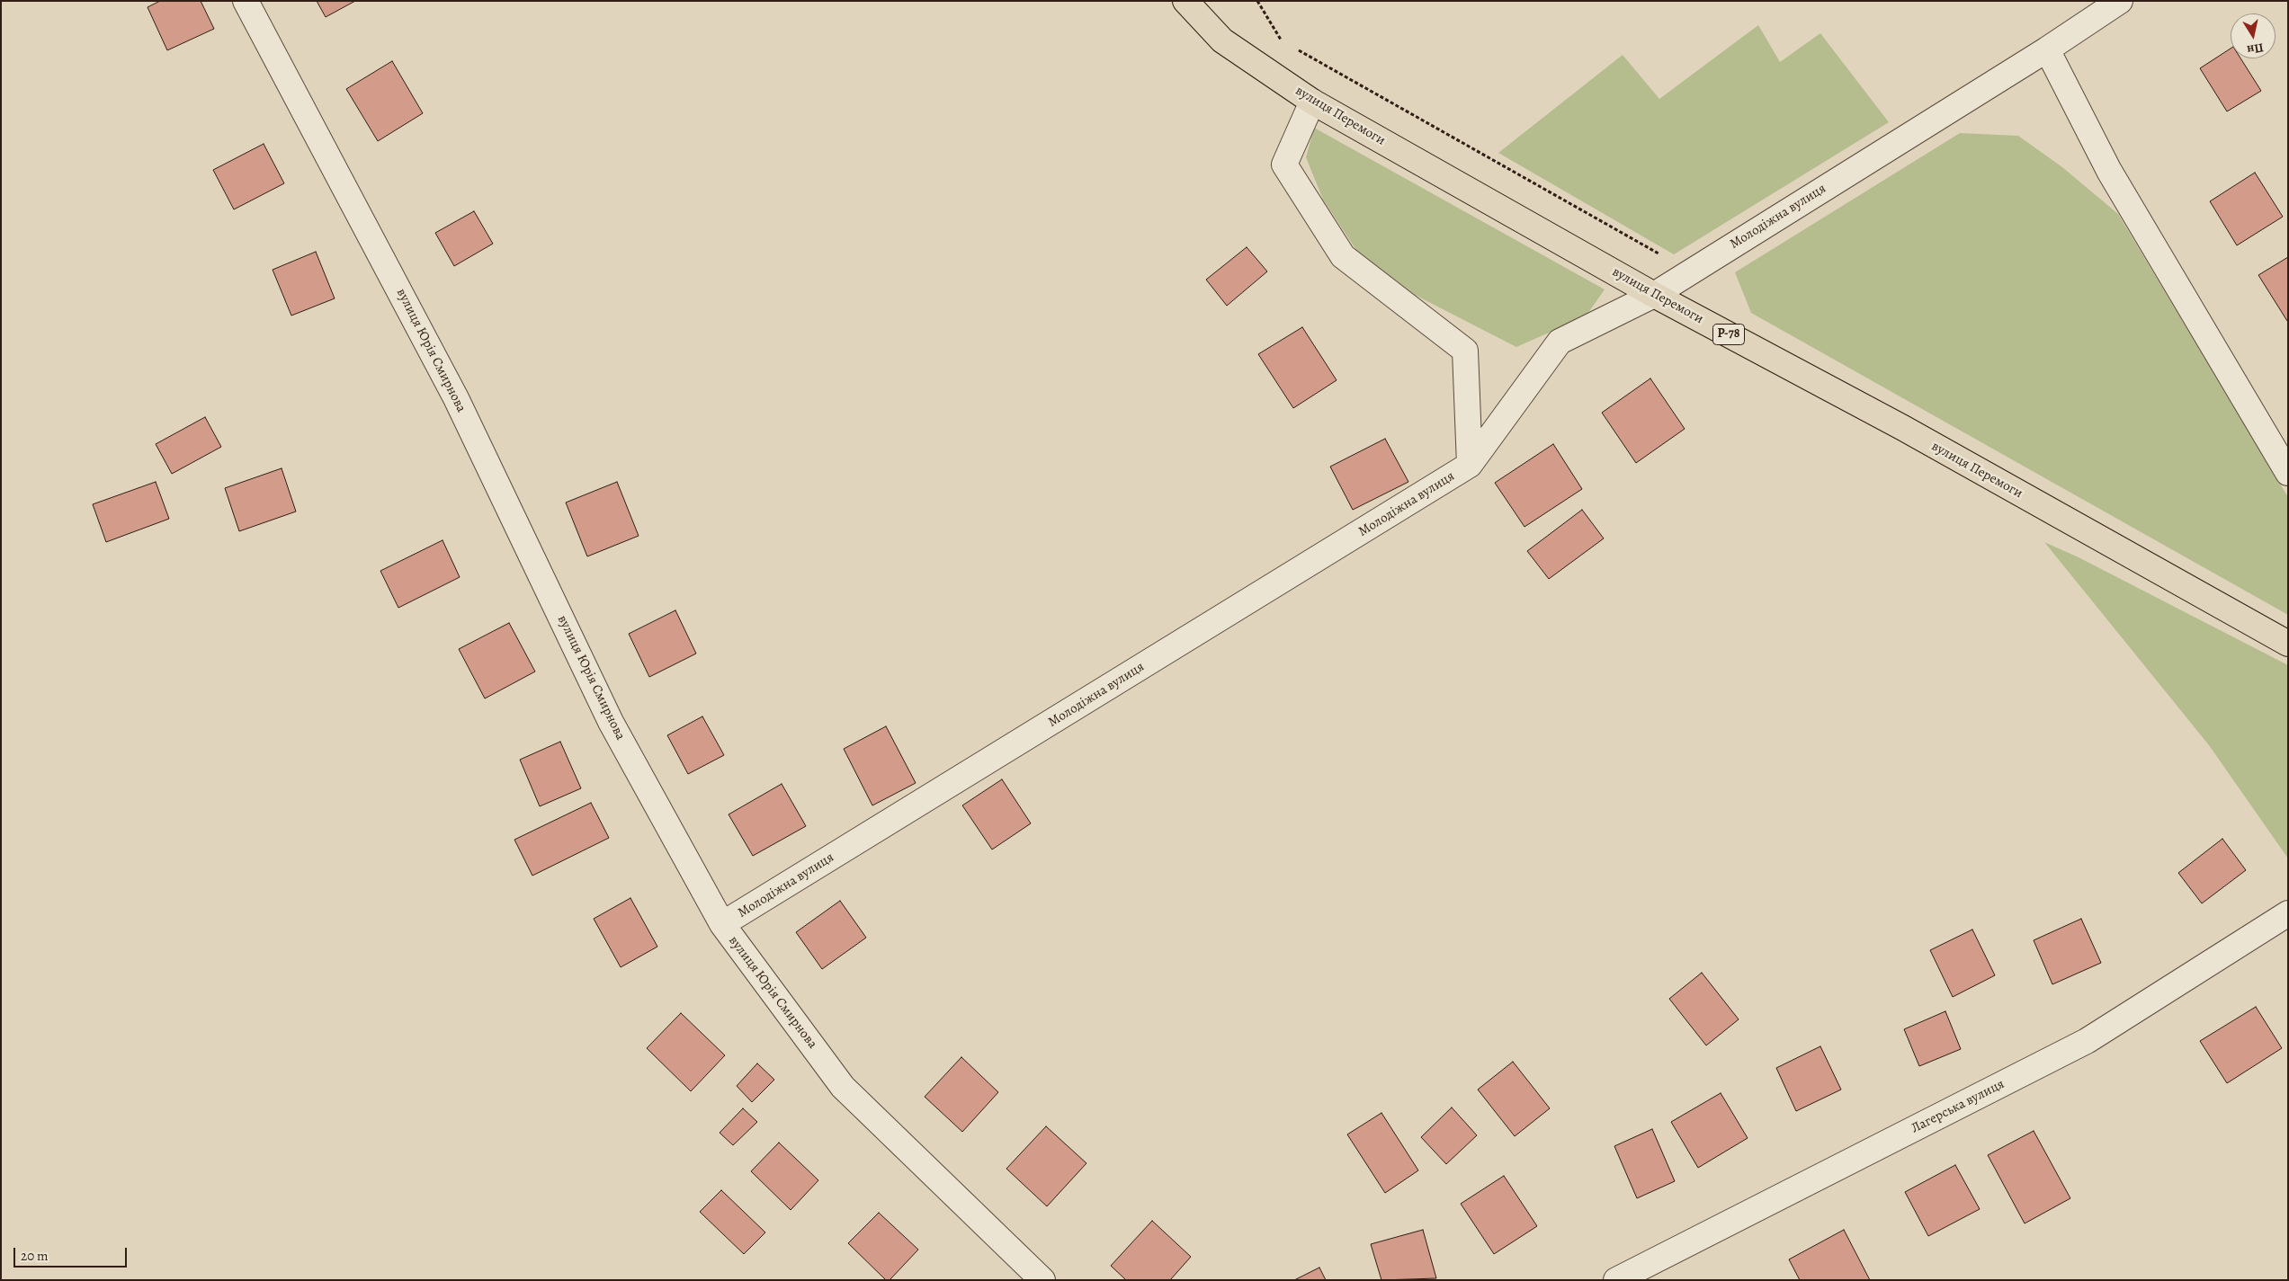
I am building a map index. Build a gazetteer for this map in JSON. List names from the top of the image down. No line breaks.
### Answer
{"streets":{"main road":["вулиця Перемоги","Р-78"],"street":["Молодіжна вулиця","вулиця Юрія Смирнова","Лагерська вулиця"]},"crossings":[["вулиця Перемоги","Молодіжна вулиця"],["Молодіжна вулиця","вулиця Юрія Смирнова"]],"scale_bar":"20 m","north":"bottom"}
